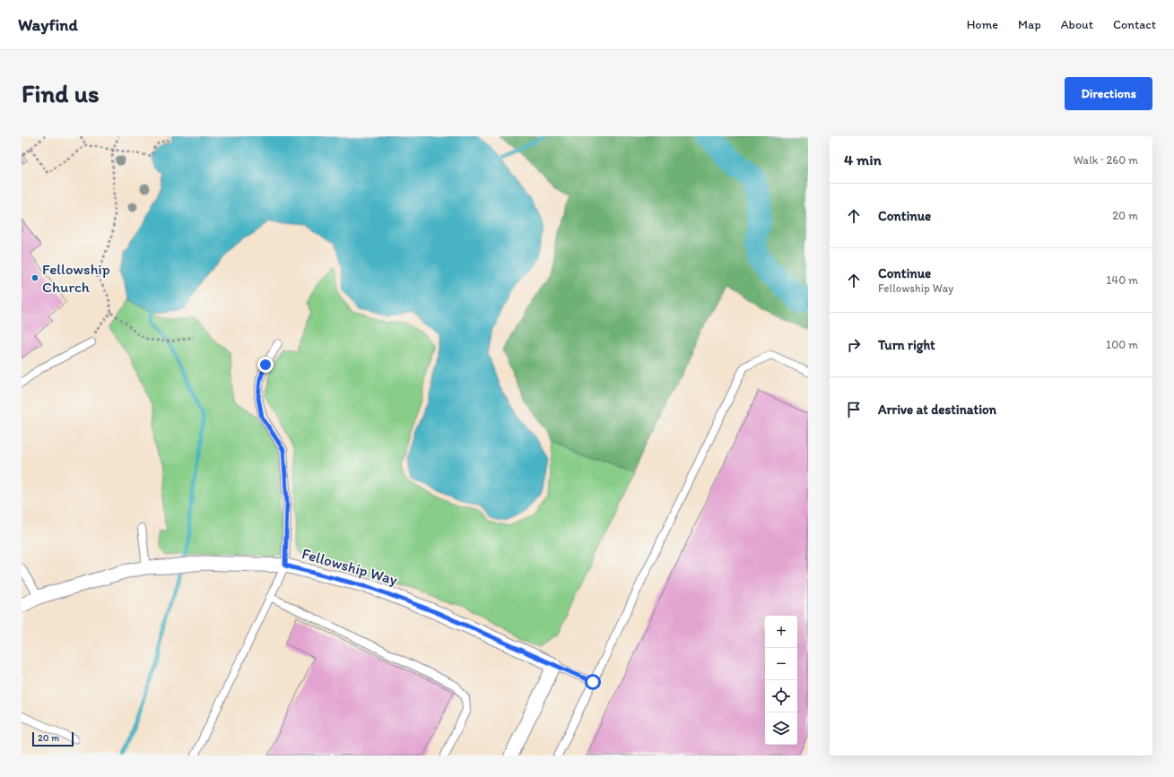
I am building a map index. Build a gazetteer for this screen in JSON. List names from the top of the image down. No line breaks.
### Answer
{"streets":{"street":["Fellowship Way"]},"places":["Fellowship Church"],"scale_bar":"20 m","page":{"header":"Wayfind","nav":["Home","Map","About","Contact"],"buttons":"Directions","title":"Find us","heading":["4 min","Walk · 260 m"],"list":[["Continue","20 m"],["Continue","Fellowship Way","140 m"],["Turn right","100 m"],"Arrive at destination"],"map_buttons":["+","−"],"scale":"20 m"}}
